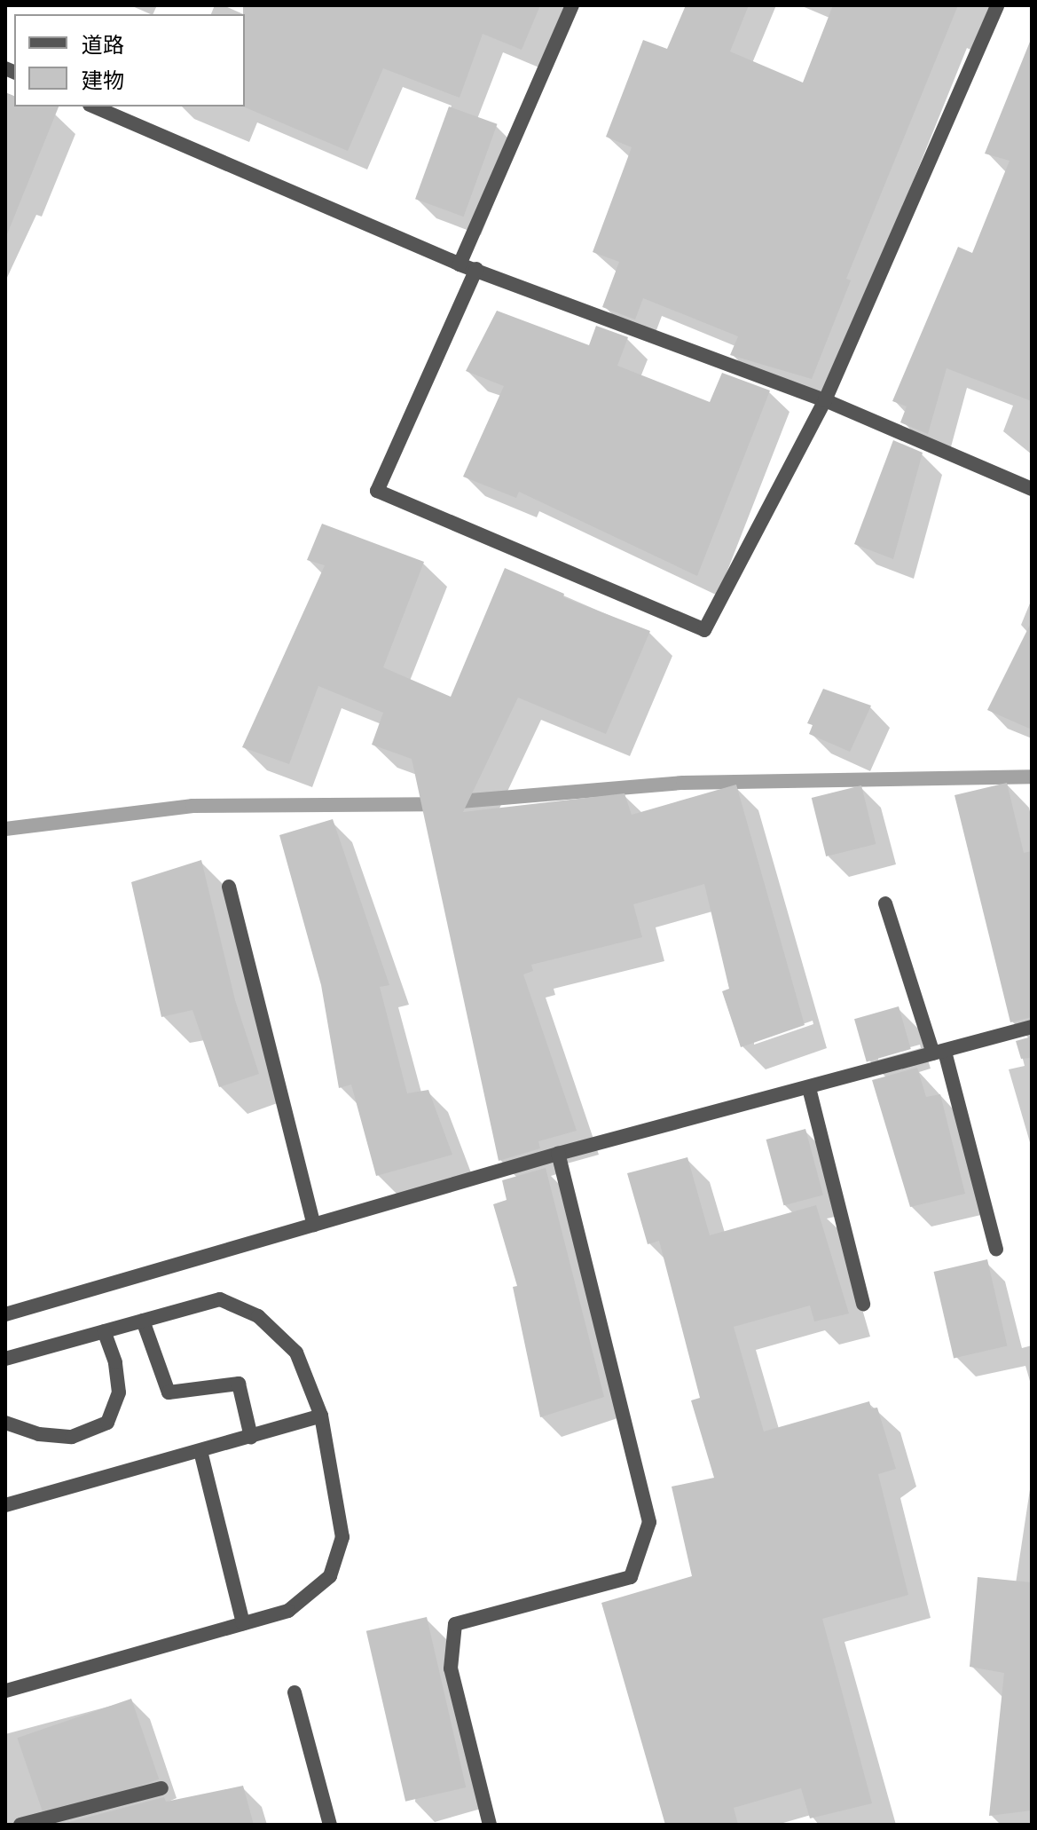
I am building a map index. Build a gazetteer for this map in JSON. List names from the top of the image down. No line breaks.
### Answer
{"legend":["道路","建物"]}
